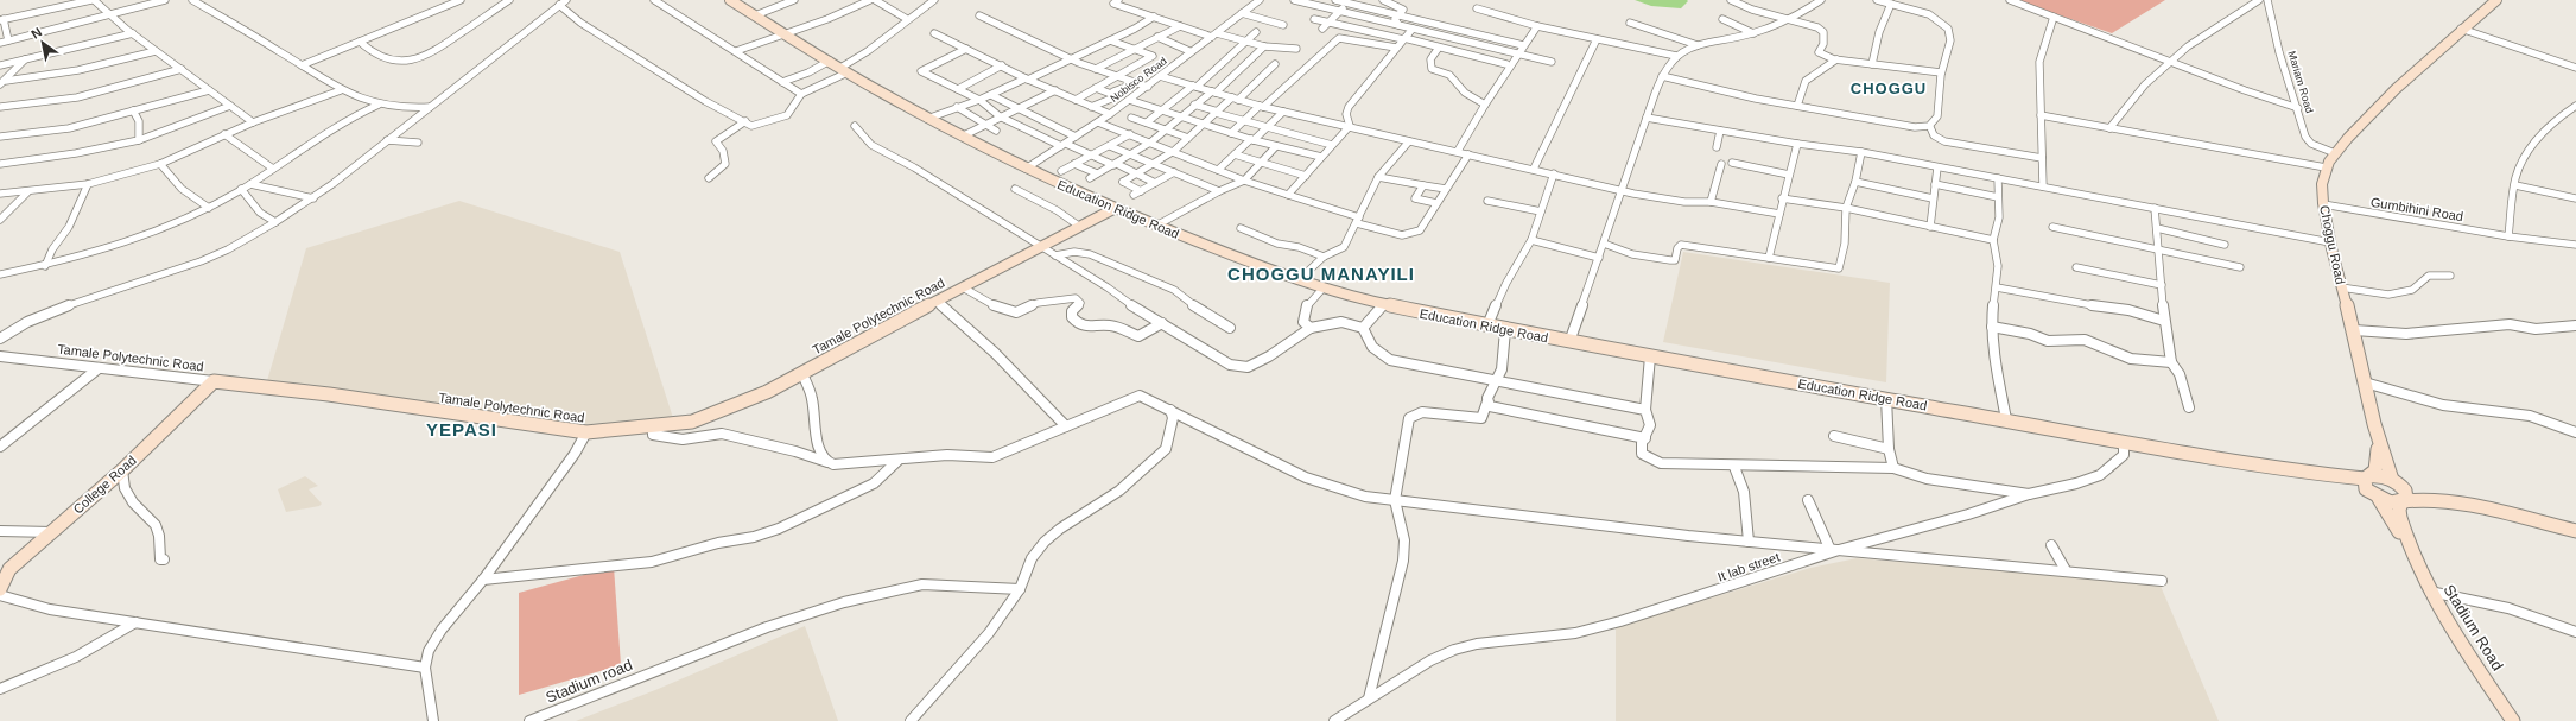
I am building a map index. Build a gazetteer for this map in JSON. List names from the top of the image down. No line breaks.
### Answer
{"streets":{"main road":["Education Ridge Road","Choggu Road","Tamale Polytechnic Road","College Road","Stadium Road"],"street":["Nobisco Road","Mariam Road","Gumbihini Road","It lab street","Stadium road"]},"crossings":[["Nobisco Road","Education Ridge Road"],["Mariam Road","Choggu Road"],["Education Ridge Road","Choggu Road"],["Education Ridge Road","Tamale Polytechnic Road"],["Education Ridge Road","It lab street"],["Education Ridge Road","Stadium Road"],["Gumbihini Road","Choggu Road"],["Choggu Road","Stadium Road"],["Tamale Polytechnic Road","College Road"]],"districts":["CHOGGU","CHOGGU MANAYILI","YEPASI"],"north":"top left"}
